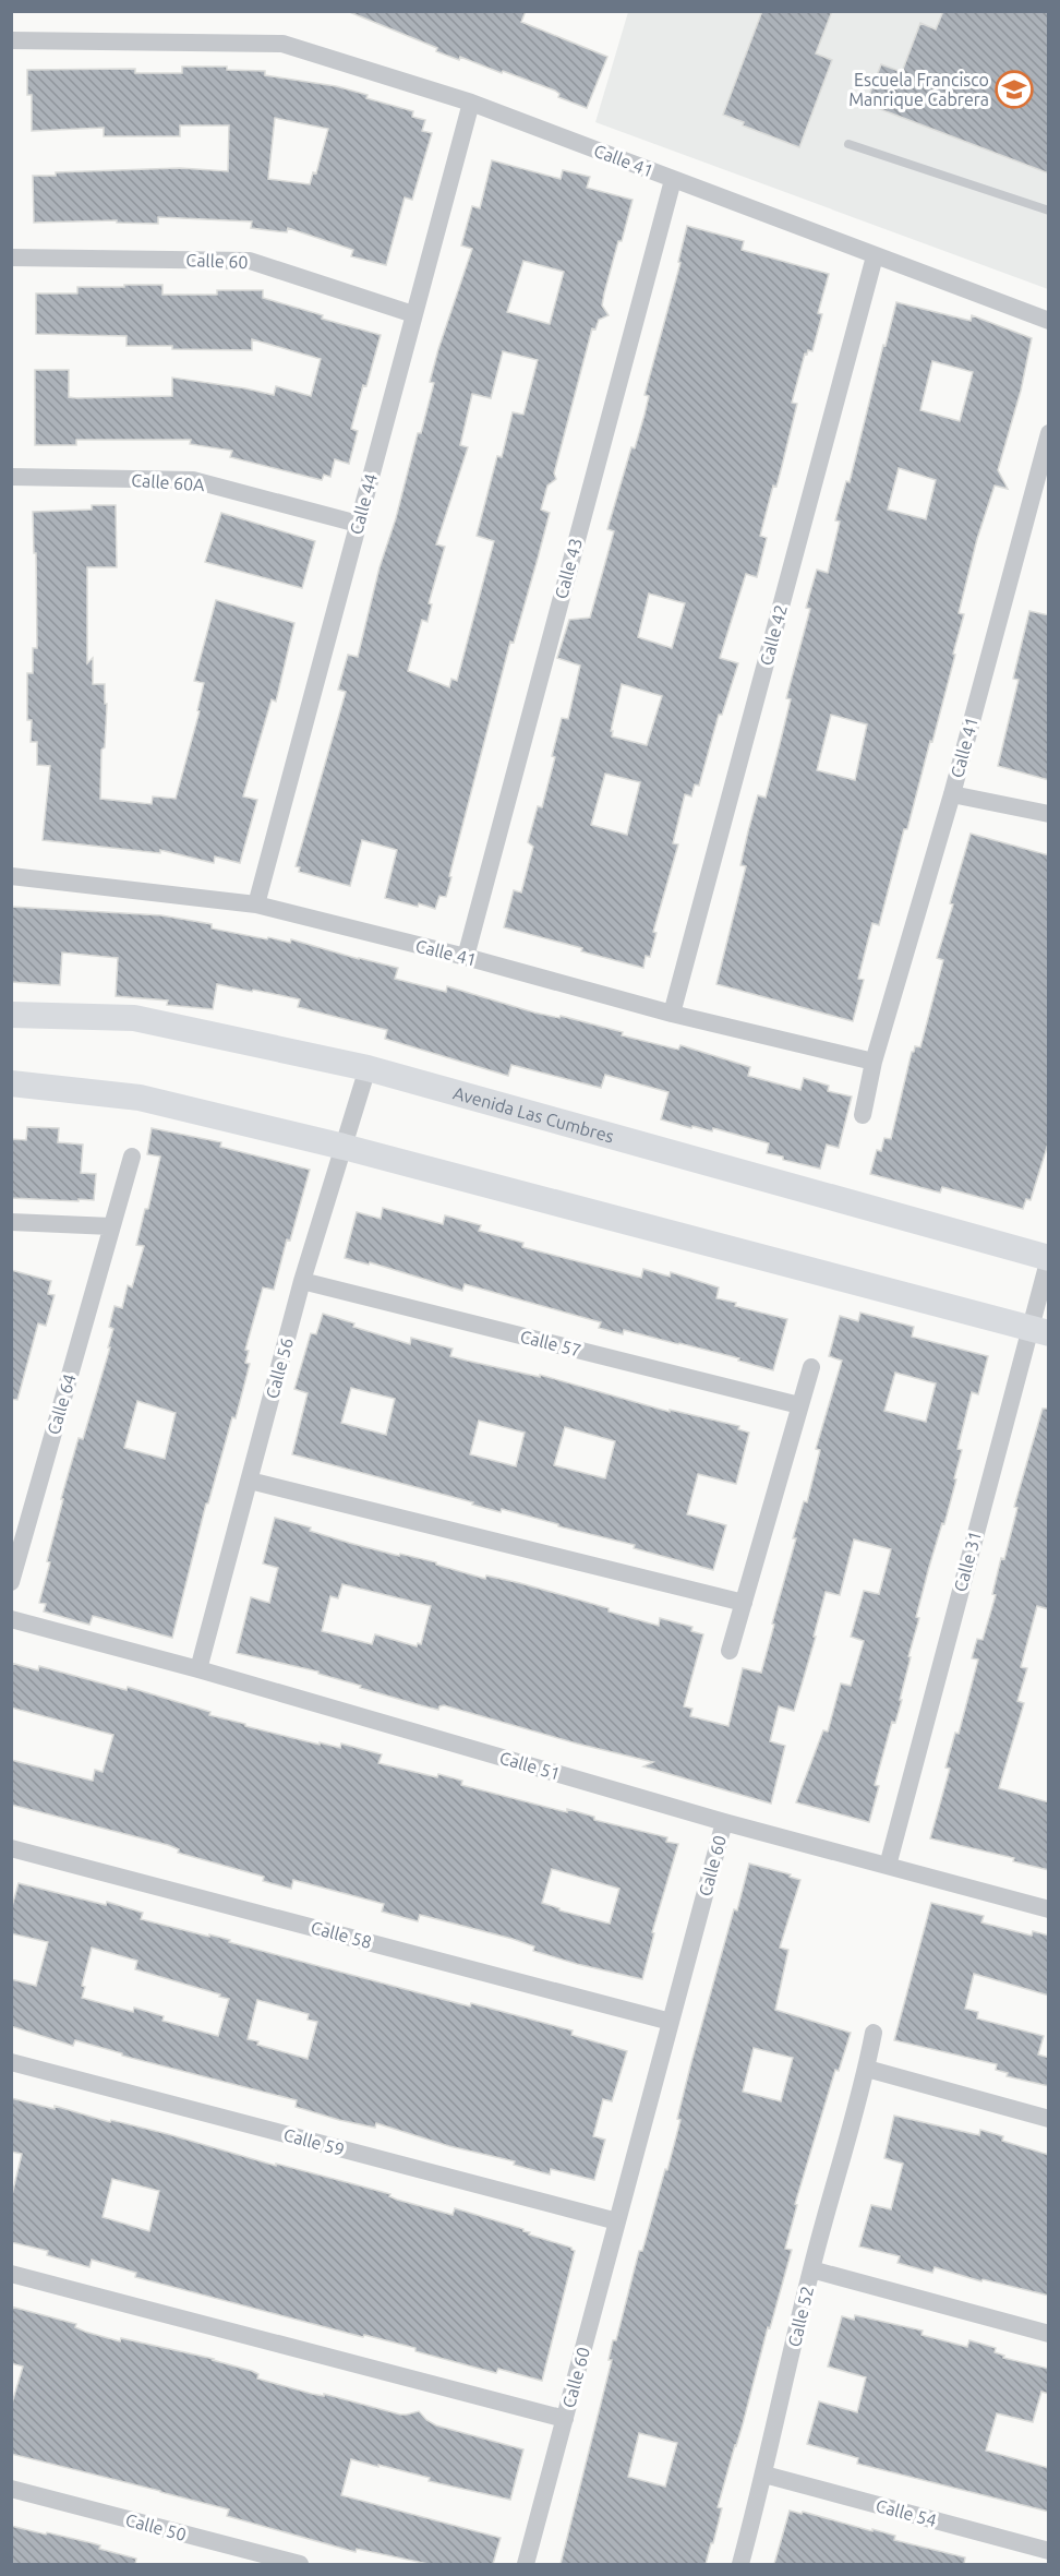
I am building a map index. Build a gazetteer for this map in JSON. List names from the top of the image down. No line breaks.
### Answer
{"streets":{"street":["Calle 41","Calle 60","Calle 60A","Calle 44","Calle 43","Calle 42","Avenida Las Cumbres","Calle 57","Calle 56","Calle 64","Calle 31","Calle 51","Calle 58","Calle 59","Calle 52","Calle 54","Calle 50"]},"crossings":[["Calle 41","Calle 44"],["Calle 41","Calle 43"],["Calle 41","Calle 42"],["Calle 60","Calle 44"],["Calle 60","Calle 51"],["Calle 60","Calle 58"],["Calle 60","Calle 59"],["Calle 60A","Calle 44"],["Avenida Las Cumbres","Calle 56"],["Avenida Las Cumbres","Calle 31"],["Calle 57","Calle 56"],["Calle 56","Calle 51"],["Calle 31","Calle 51"],["Calle 52","Calle 54"]],"places":{"school or university":["Escuela Francisco Manrique Cabrera"]}}
